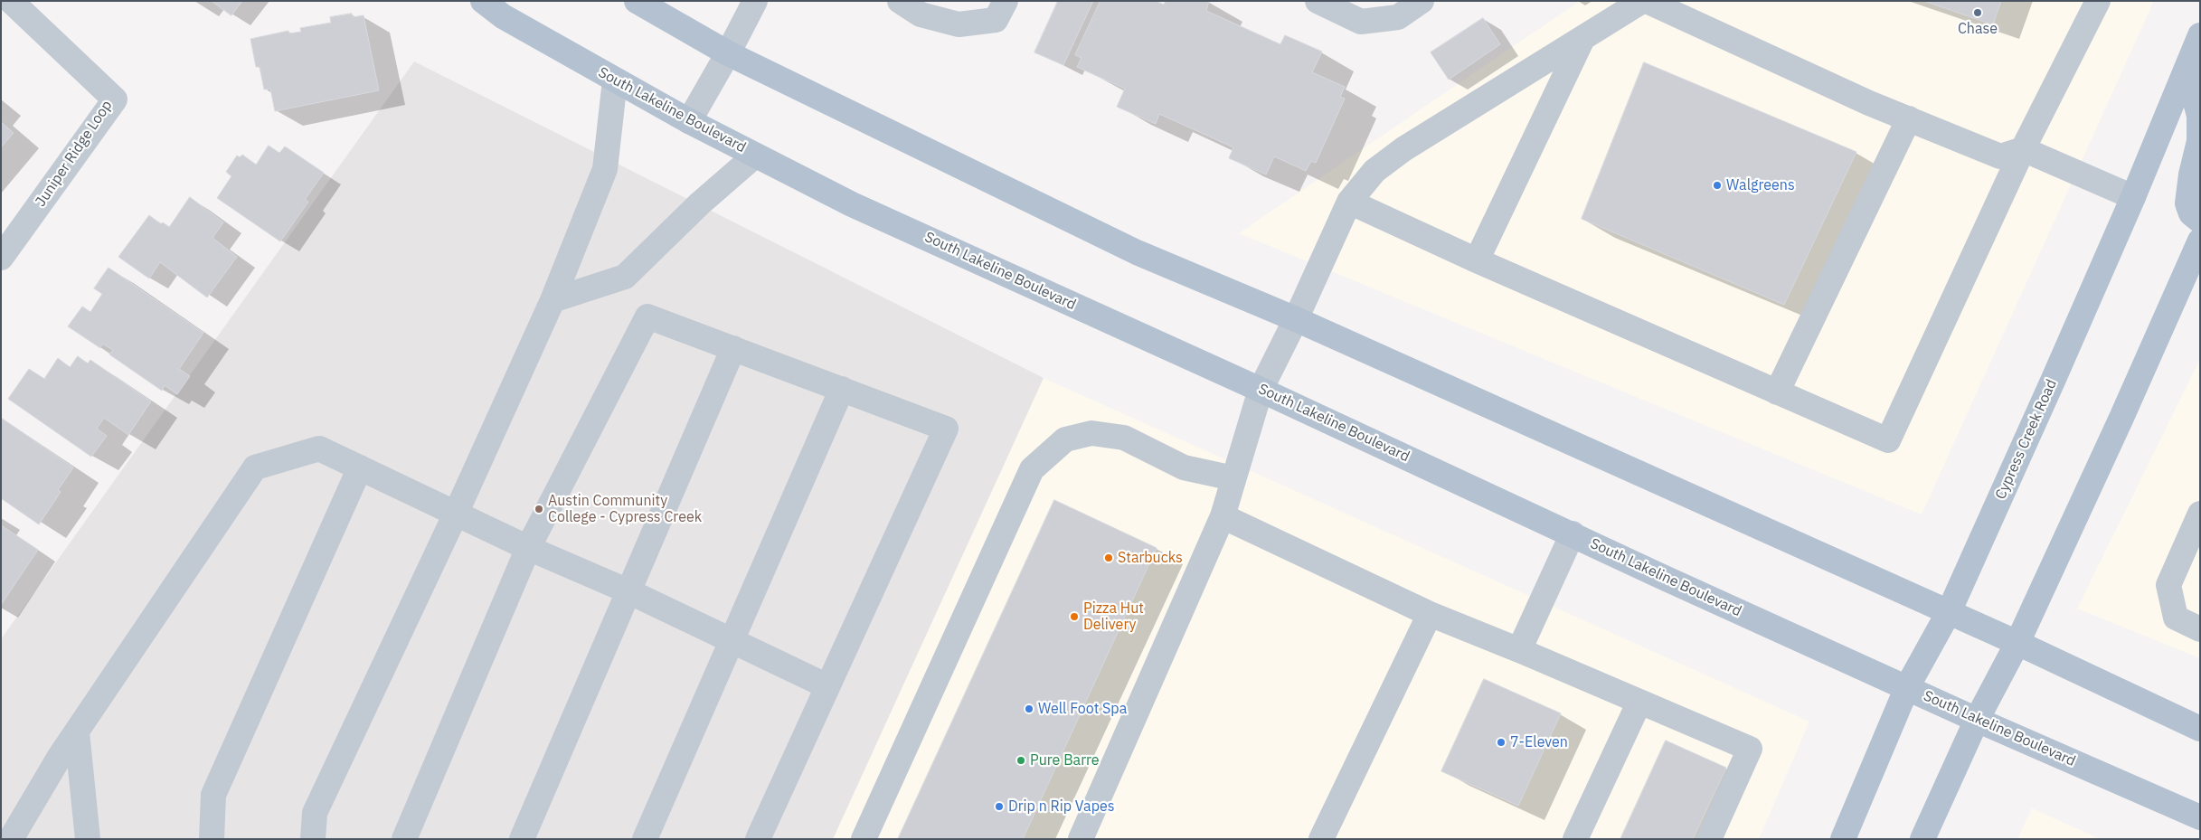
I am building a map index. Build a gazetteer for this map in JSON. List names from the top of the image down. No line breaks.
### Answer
{"streets":{"main road":["South Lakeline Boulevard","Cypress Creek Road"],"street":["Juniper Ridge Loop"]},"crossings":[["South Lakeline Boulevard","Cypress Creek Road"]],"places":["Chase","Walgreens","Austin Community College - Cypress Creek","Starbucks","Pizza Hut Delivery","Well Foot Spa","7-Eleven","Pure Barre","Drip n Rip Vapes"]}
